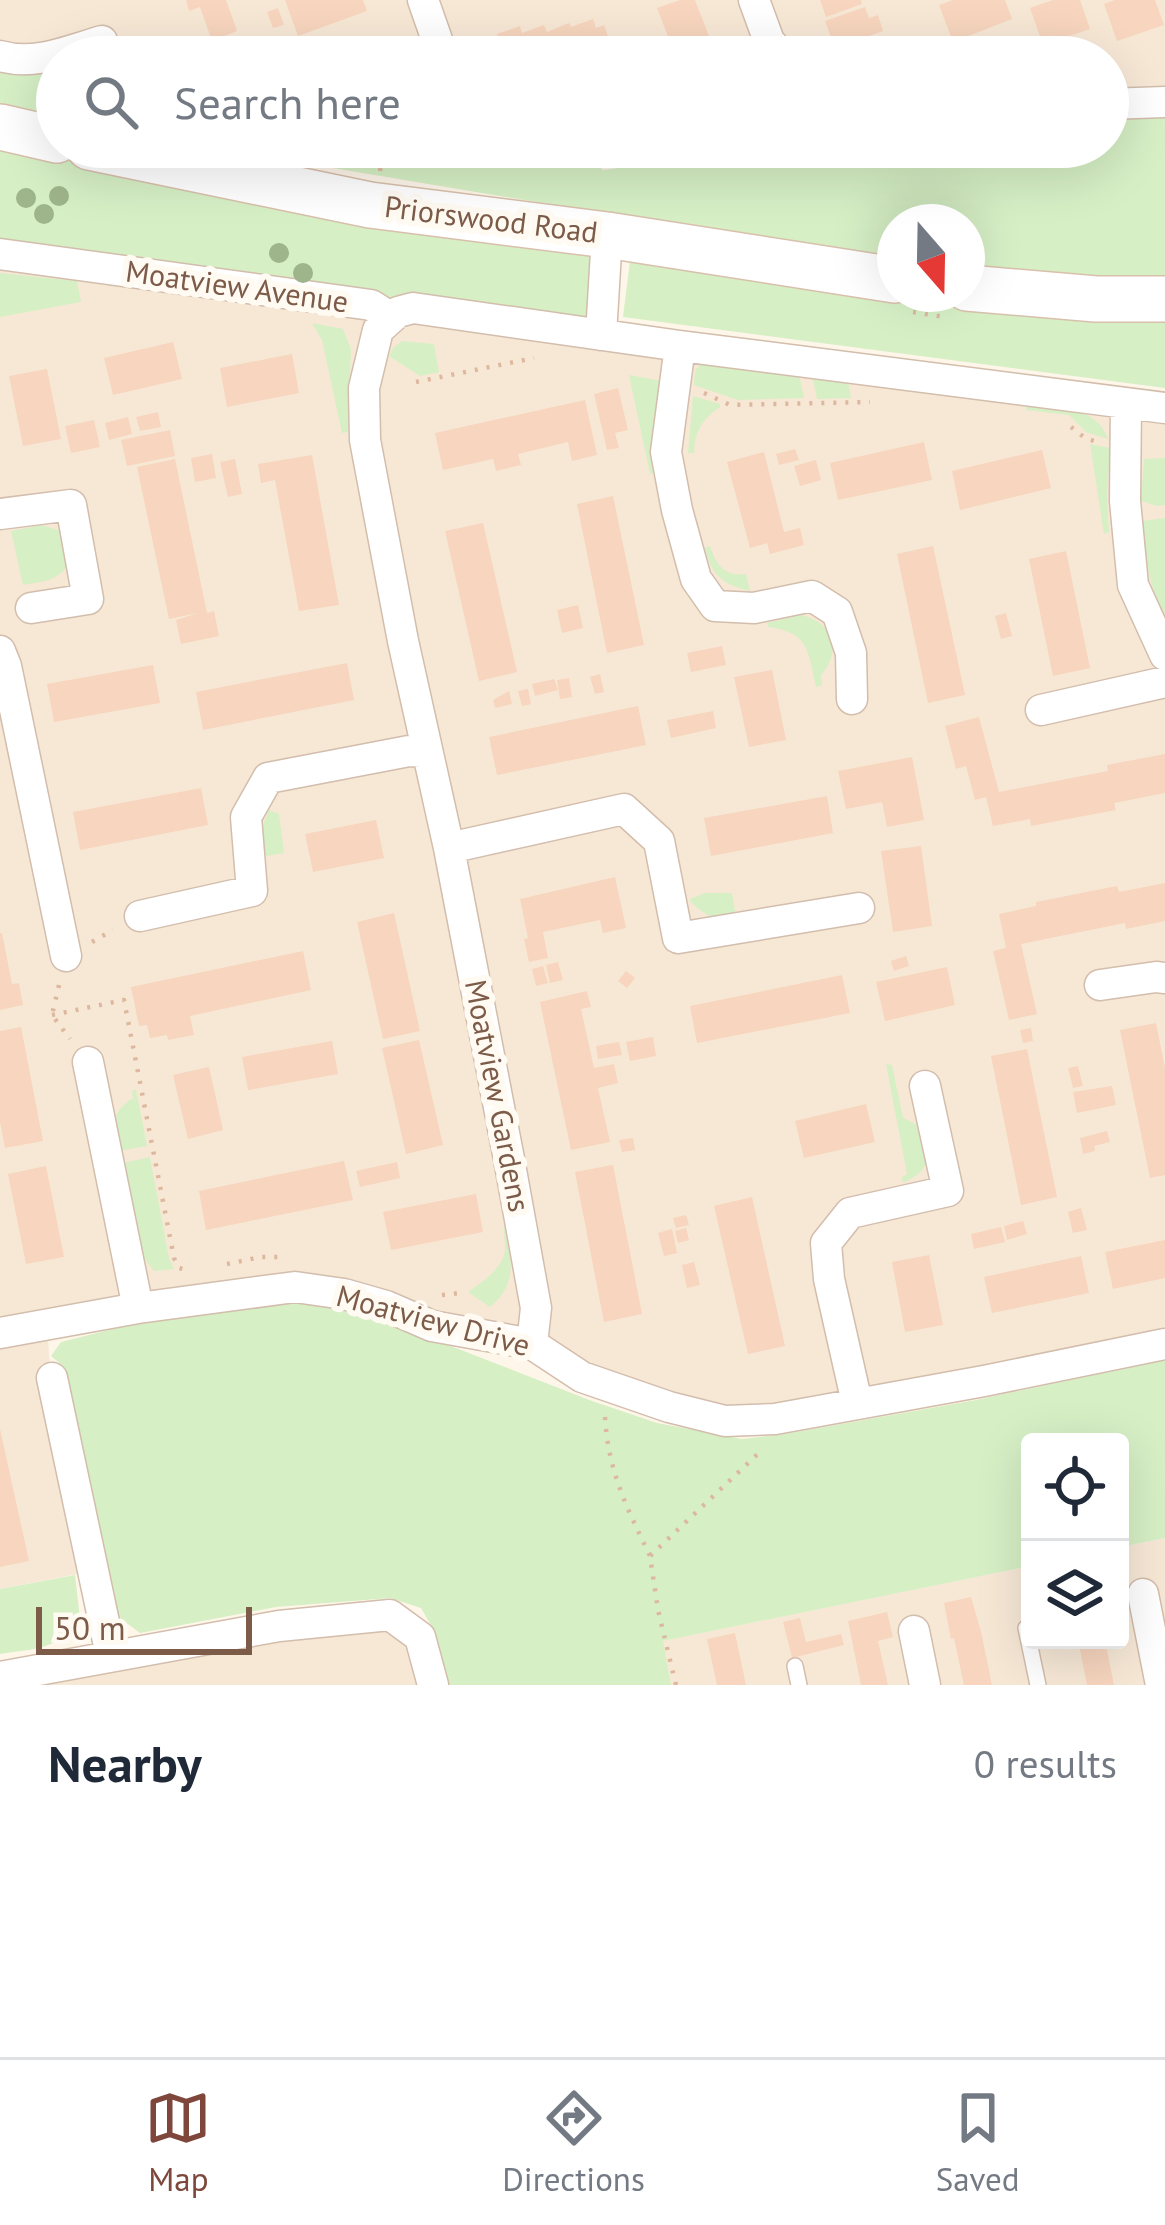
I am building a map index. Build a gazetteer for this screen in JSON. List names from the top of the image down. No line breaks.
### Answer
{"streets":{"street":["Priorswood Road","Moatview Avenue","Moatview Gardens","Moatview Drive"]},"crossings":[["Moatview Avenue","Moatview Gardens"],["Moatview Gardens","Moatview Drive"]],"scale_bar":"50 m","north":"bottom","page":{"search":"Search here","scale":"50 m","heading":["Nearby","0 results"],"nav":["Map","Directions","Saved"]}}
